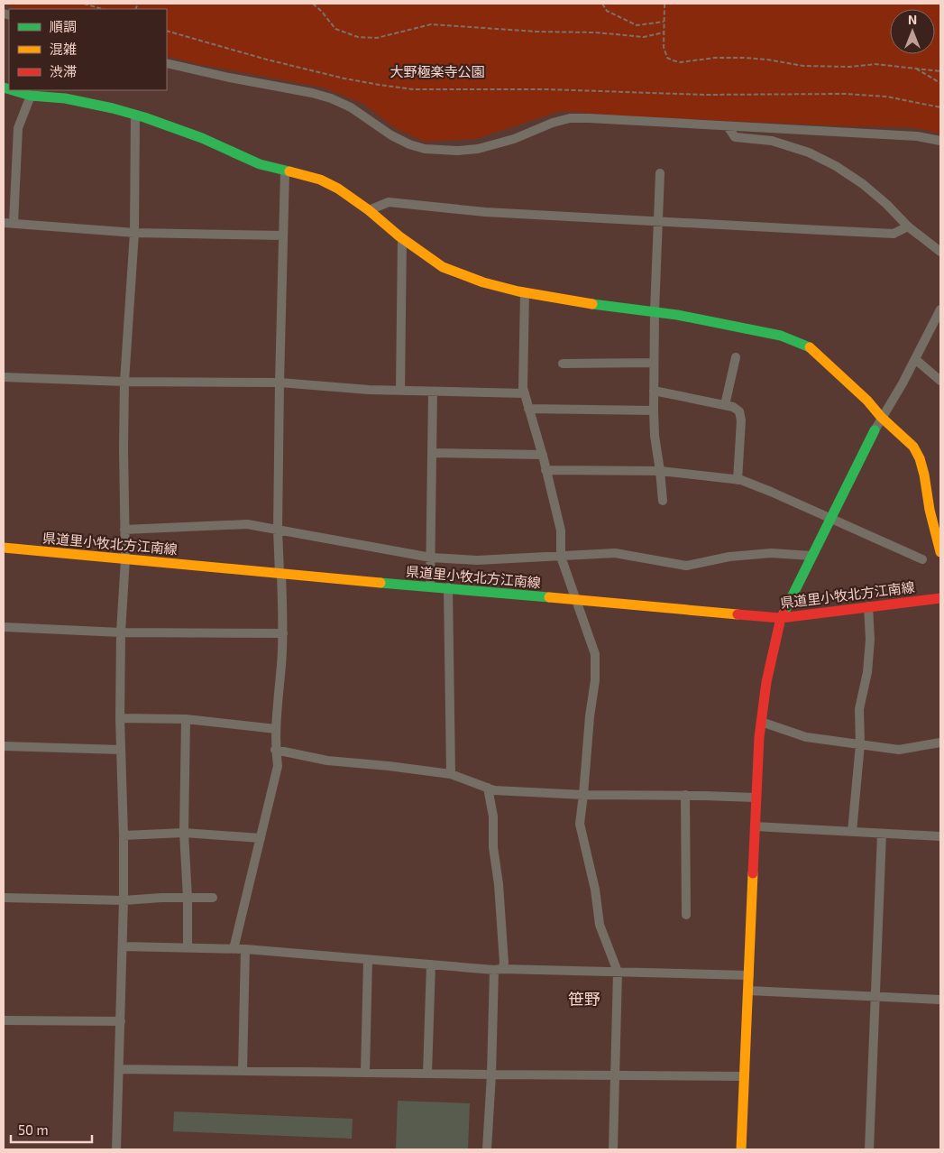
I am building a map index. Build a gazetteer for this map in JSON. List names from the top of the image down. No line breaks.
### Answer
{"streets":{"street":["県道里小牧北方江南線"]},"districts":["笹野"],"parks":["大野極楽寺公園"],"legend":["順調","混雑","渋滞"],"scale_bar":"50 m","north":"top"}
